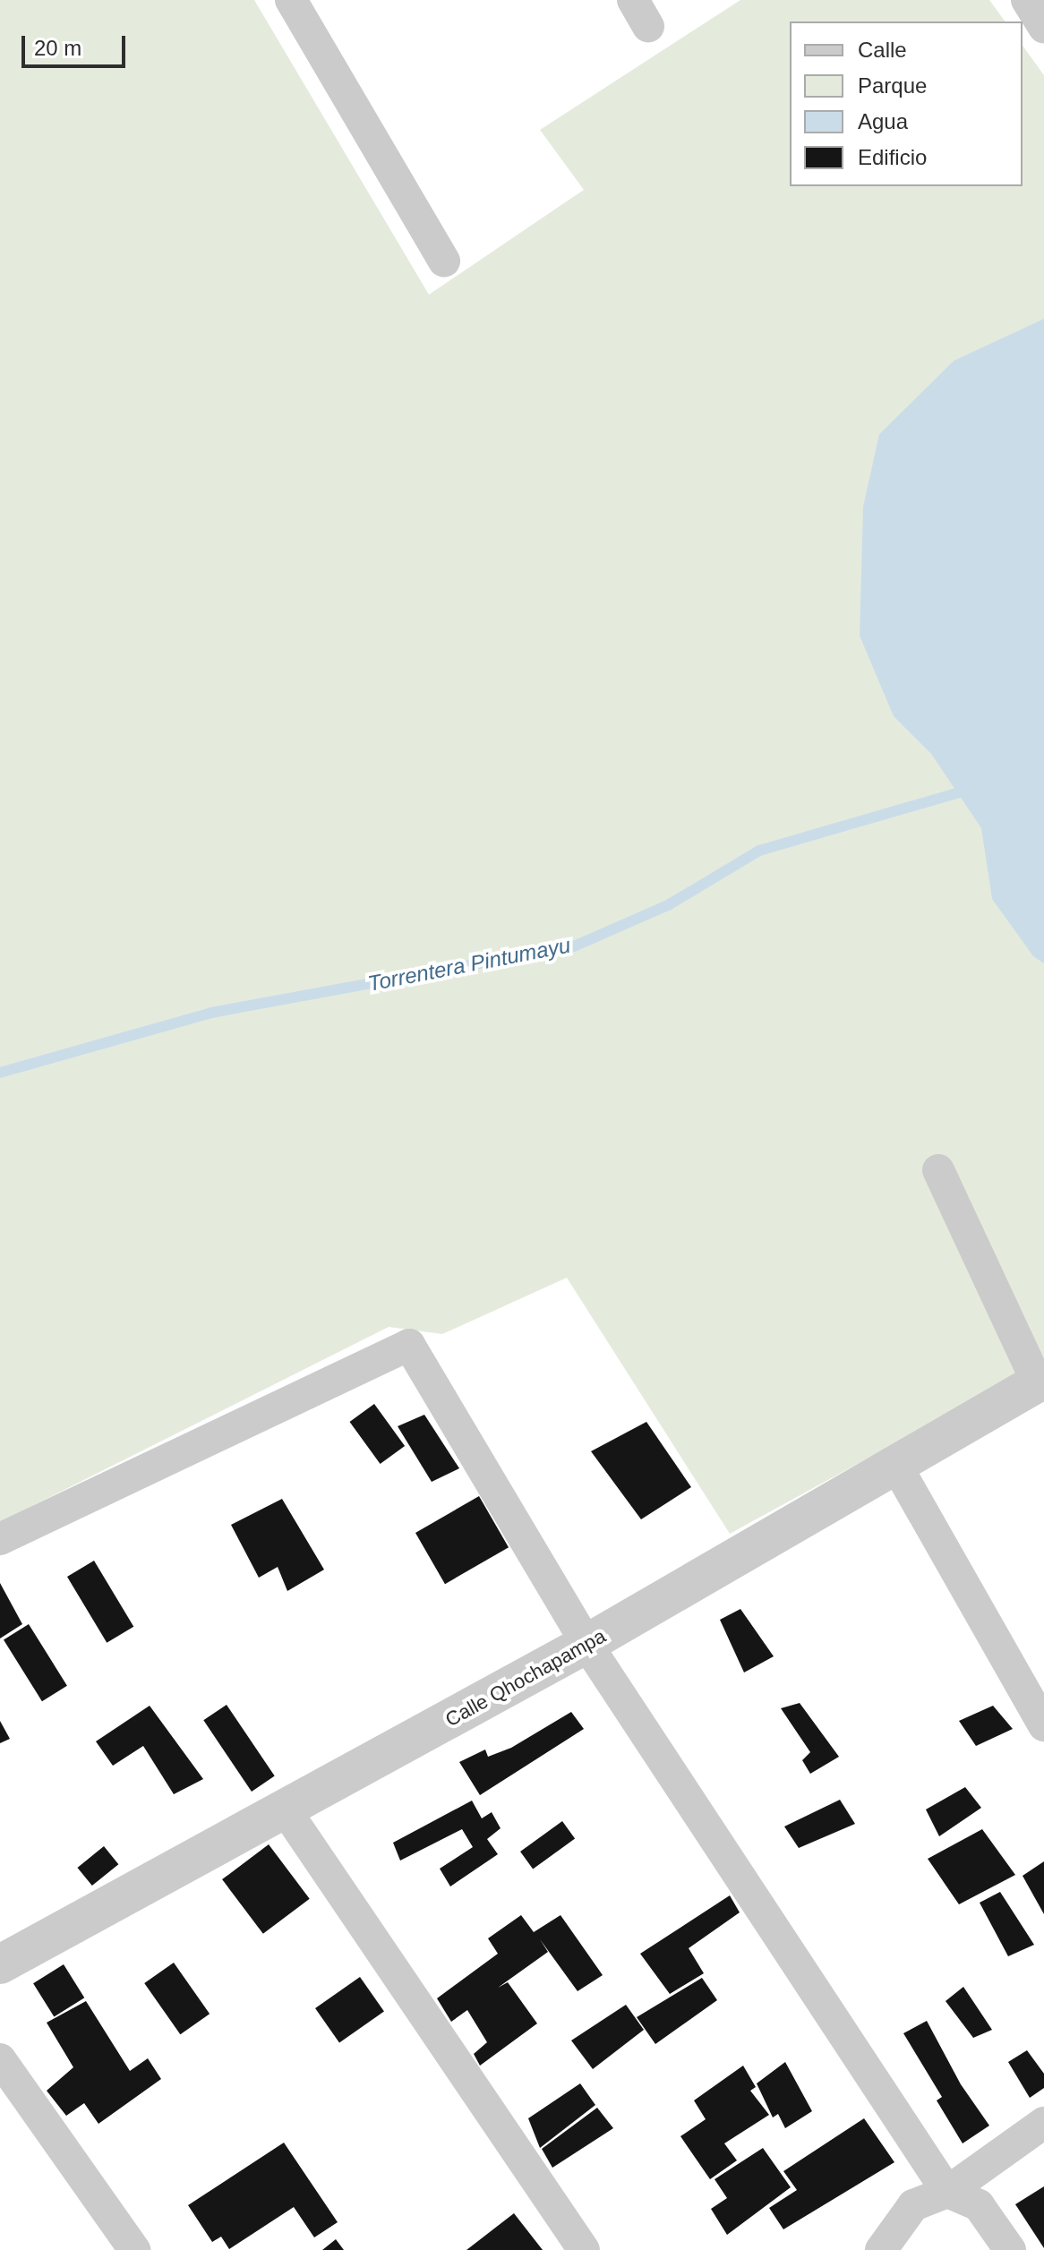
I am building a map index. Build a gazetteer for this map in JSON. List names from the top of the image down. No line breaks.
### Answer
{"streets":{"street":["Calle Qhochapampa"]},"water":["Torrentera Pintumayu"],"legend":["Calle","Parque","Agua","Edificio"],"scale_bar":"20 m"}
